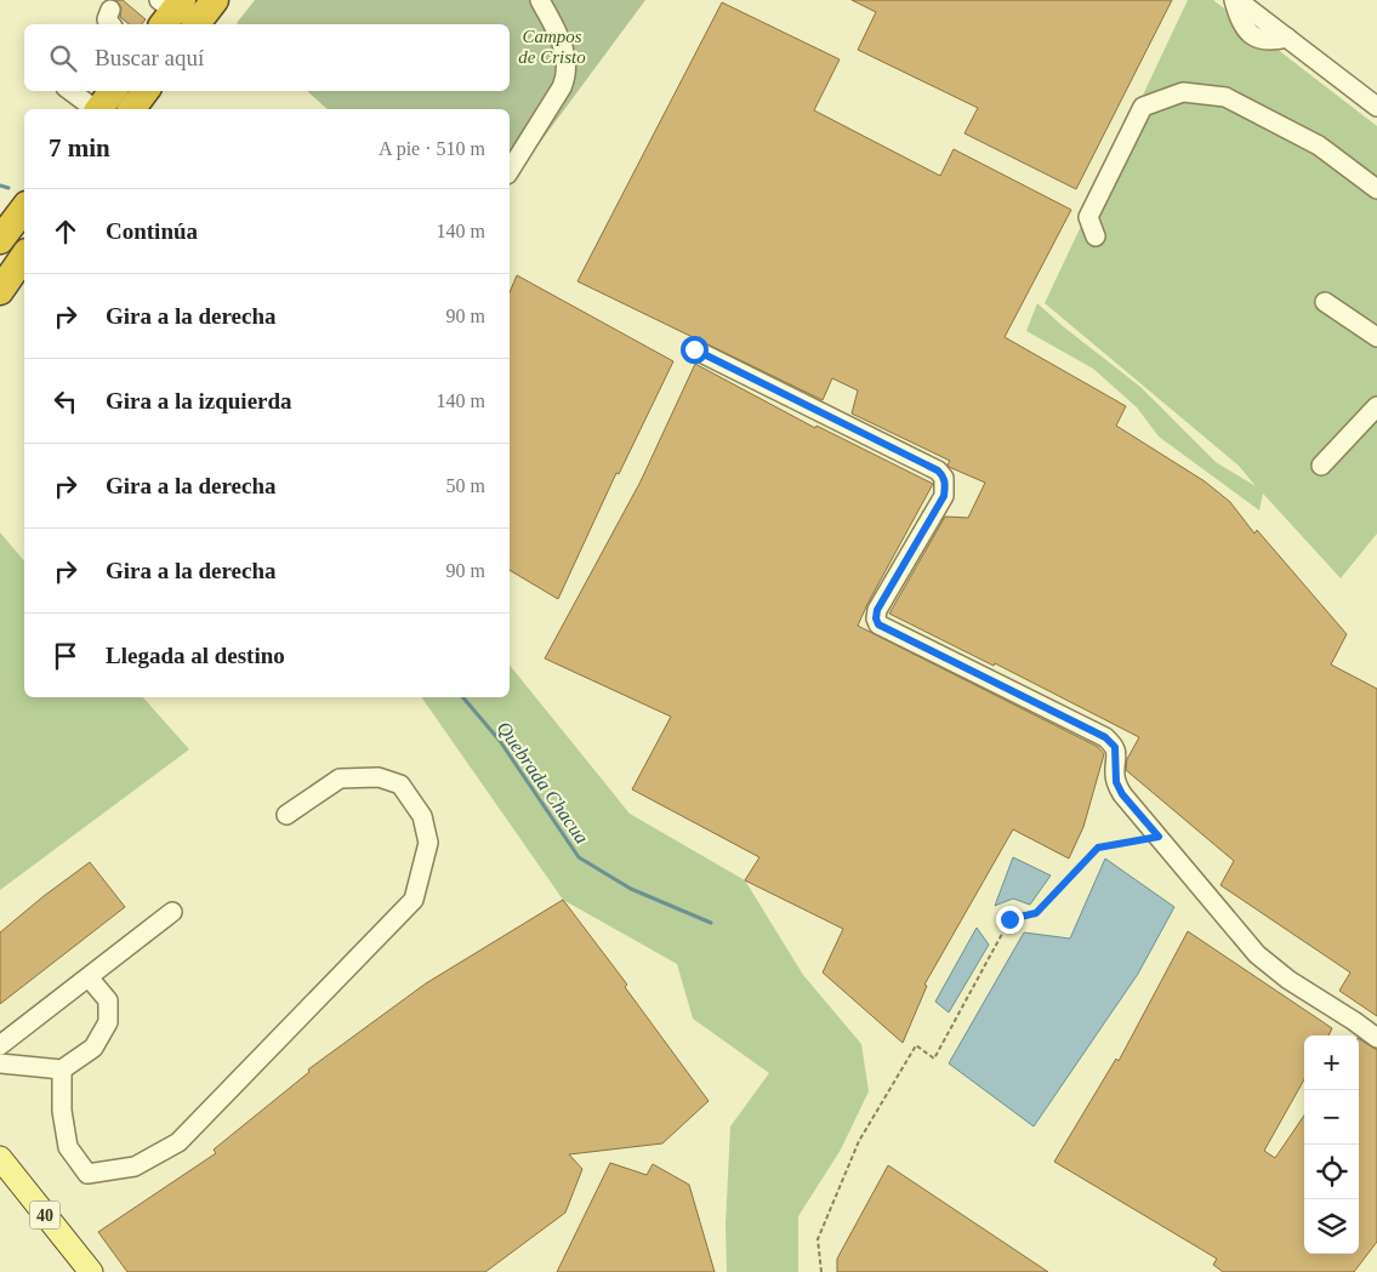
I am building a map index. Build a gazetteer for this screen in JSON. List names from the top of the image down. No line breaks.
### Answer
{"streets":{"main road":["40"]},"water":["Quebrada Chacua"],"parks":["Campos de Cristo"],"page":{"search":"Buscar aquí","heading":["7 min","A pie · 510 m"],"list":[["Continúa","140 m"],["Gira a la derecha","90 m"],["Gira a la izquierda","140 m"],["Gira a la derecha","50 m"],["Gira a la derecha","90 m"],"Llegada al destino"],"map_buttons":["+","−"]}}
